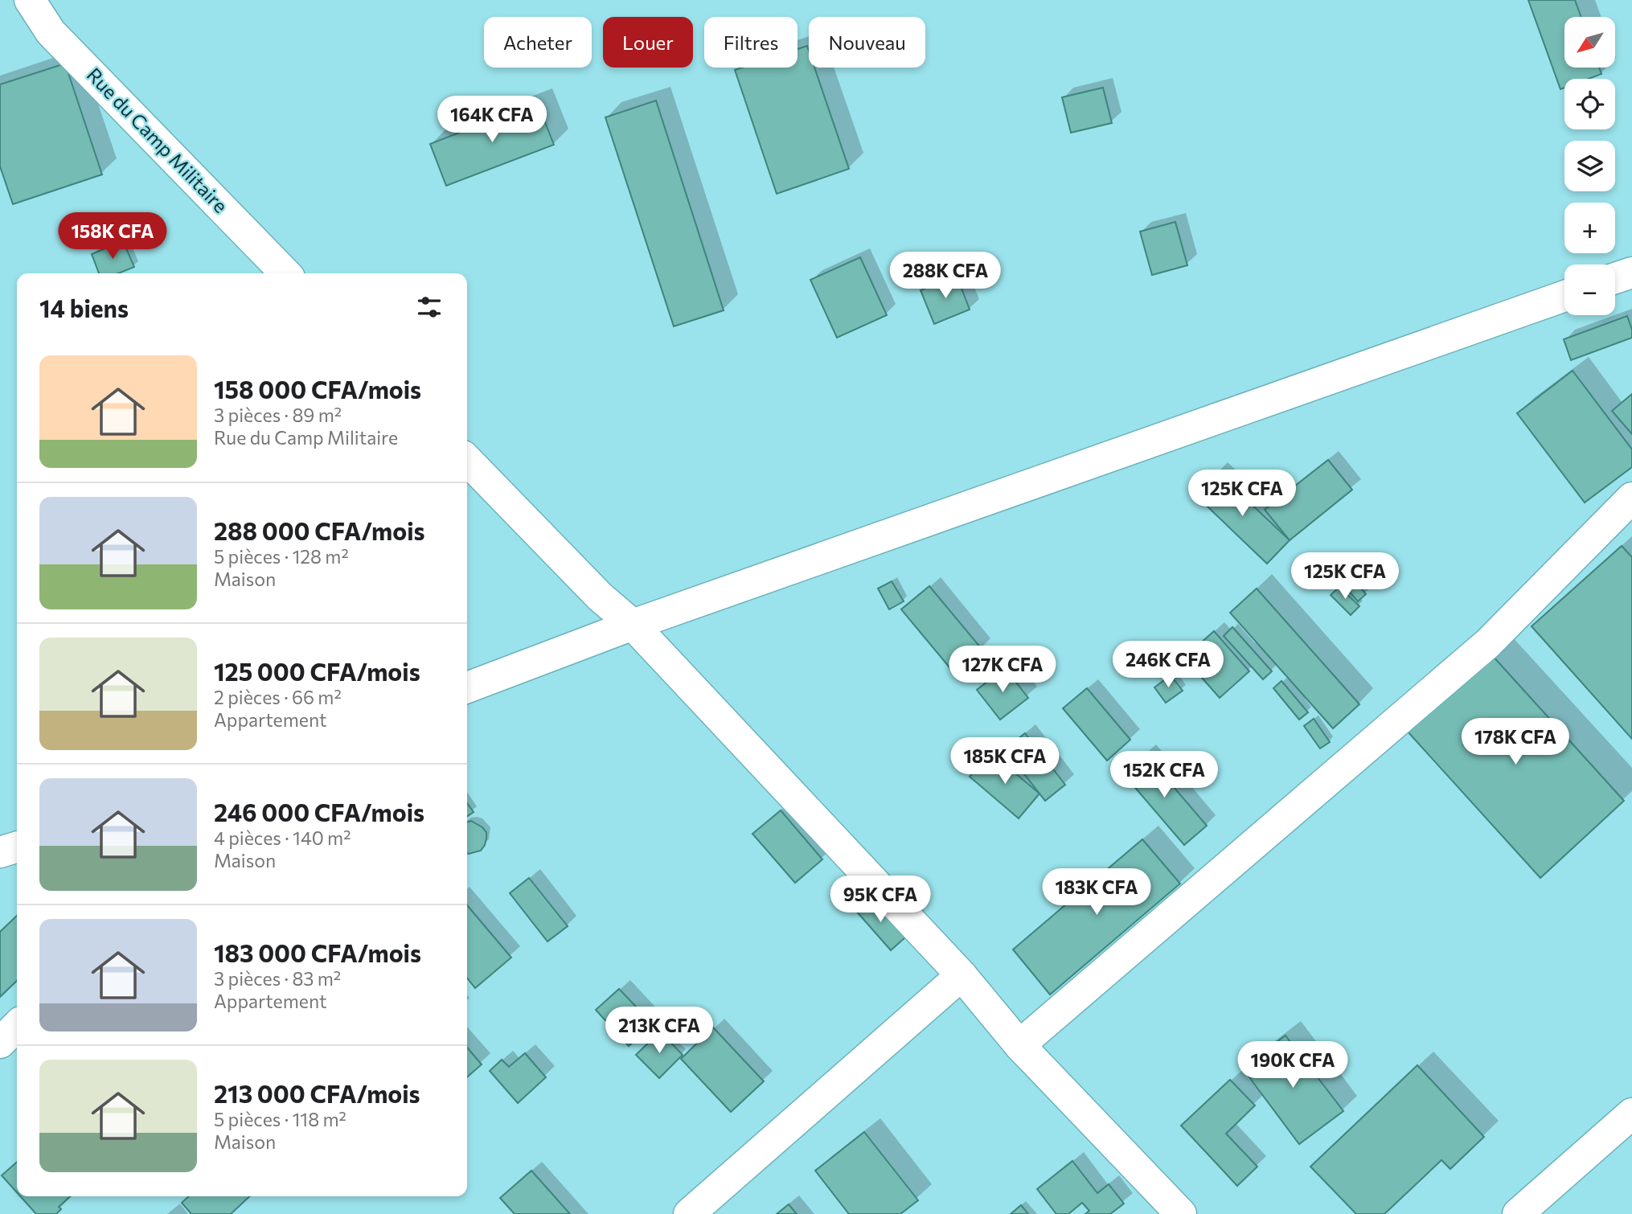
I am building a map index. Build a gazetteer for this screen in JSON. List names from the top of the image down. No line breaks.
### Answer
{"streets":{"street":["Rue du Camp Militaire"]},"north":"bottom left","page":{"map_buttons":["+","−"],"chip":["Acheter","Louer","Filtres","Nouveau"],"price":["164K CFA","158K CFA","288K CFA","125K CFA","125K CFA","246K CFA","127K CFA","178K CFA","185K CFA","152K CFA","183K CFA","95K CFA","213K CFA","190K CFA"],"heading":"14 biens","list":[{"name":"158 000 CFA/mois","note":"3 pièces · 89 m² · Rue du Camp Militaire"},{"name":"288 000 CFA/mois","note":"5 pièces · 128 m² · Maison"},{"name":"125 000 CFA/mois","note":"2 pièces · 66 m² · Appartement"},{"name":"246 000 CFA/mois","note":"4 pièces · 140 m² · Maison"},{"name":"183 000 CFA/mois","note":"3 pièces · 83 m² · Appartement"},{"name":"213 000 CFA/mois","note":"5 pièces · 118 m² · Maison"}]}}
